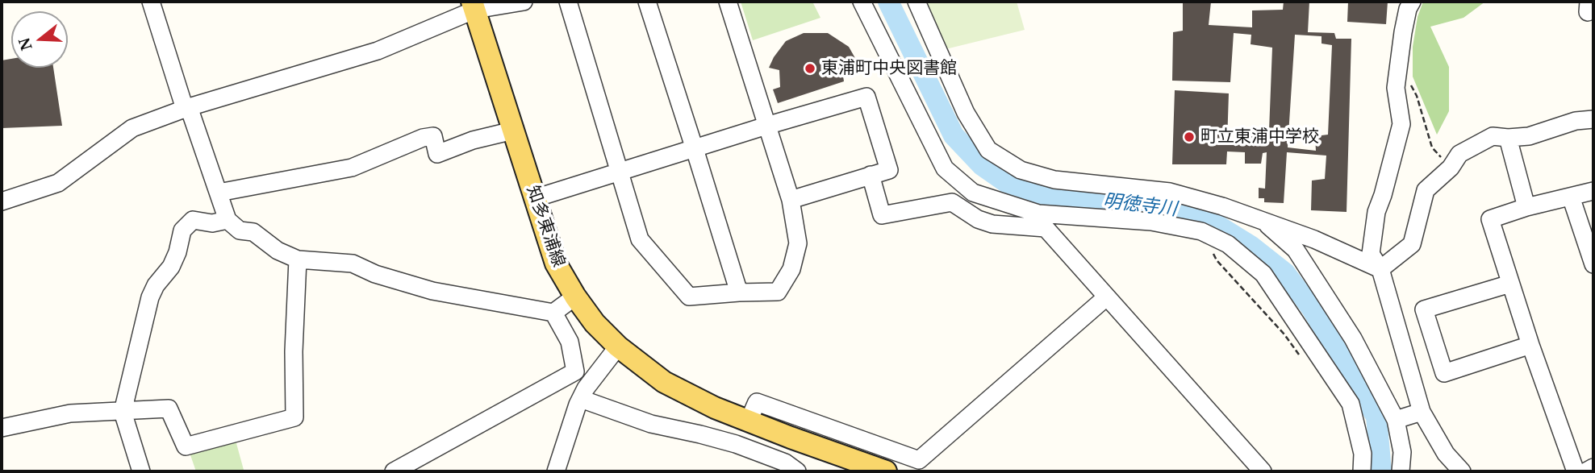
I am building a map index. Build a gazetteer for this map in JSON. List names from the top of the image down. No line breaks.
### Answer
{"streets":{"main road":["知多東浦線"]},"water":["明徳寺川"],"places":["東浦町中央図書館","町立東浦中学校"],"north":"left"}
